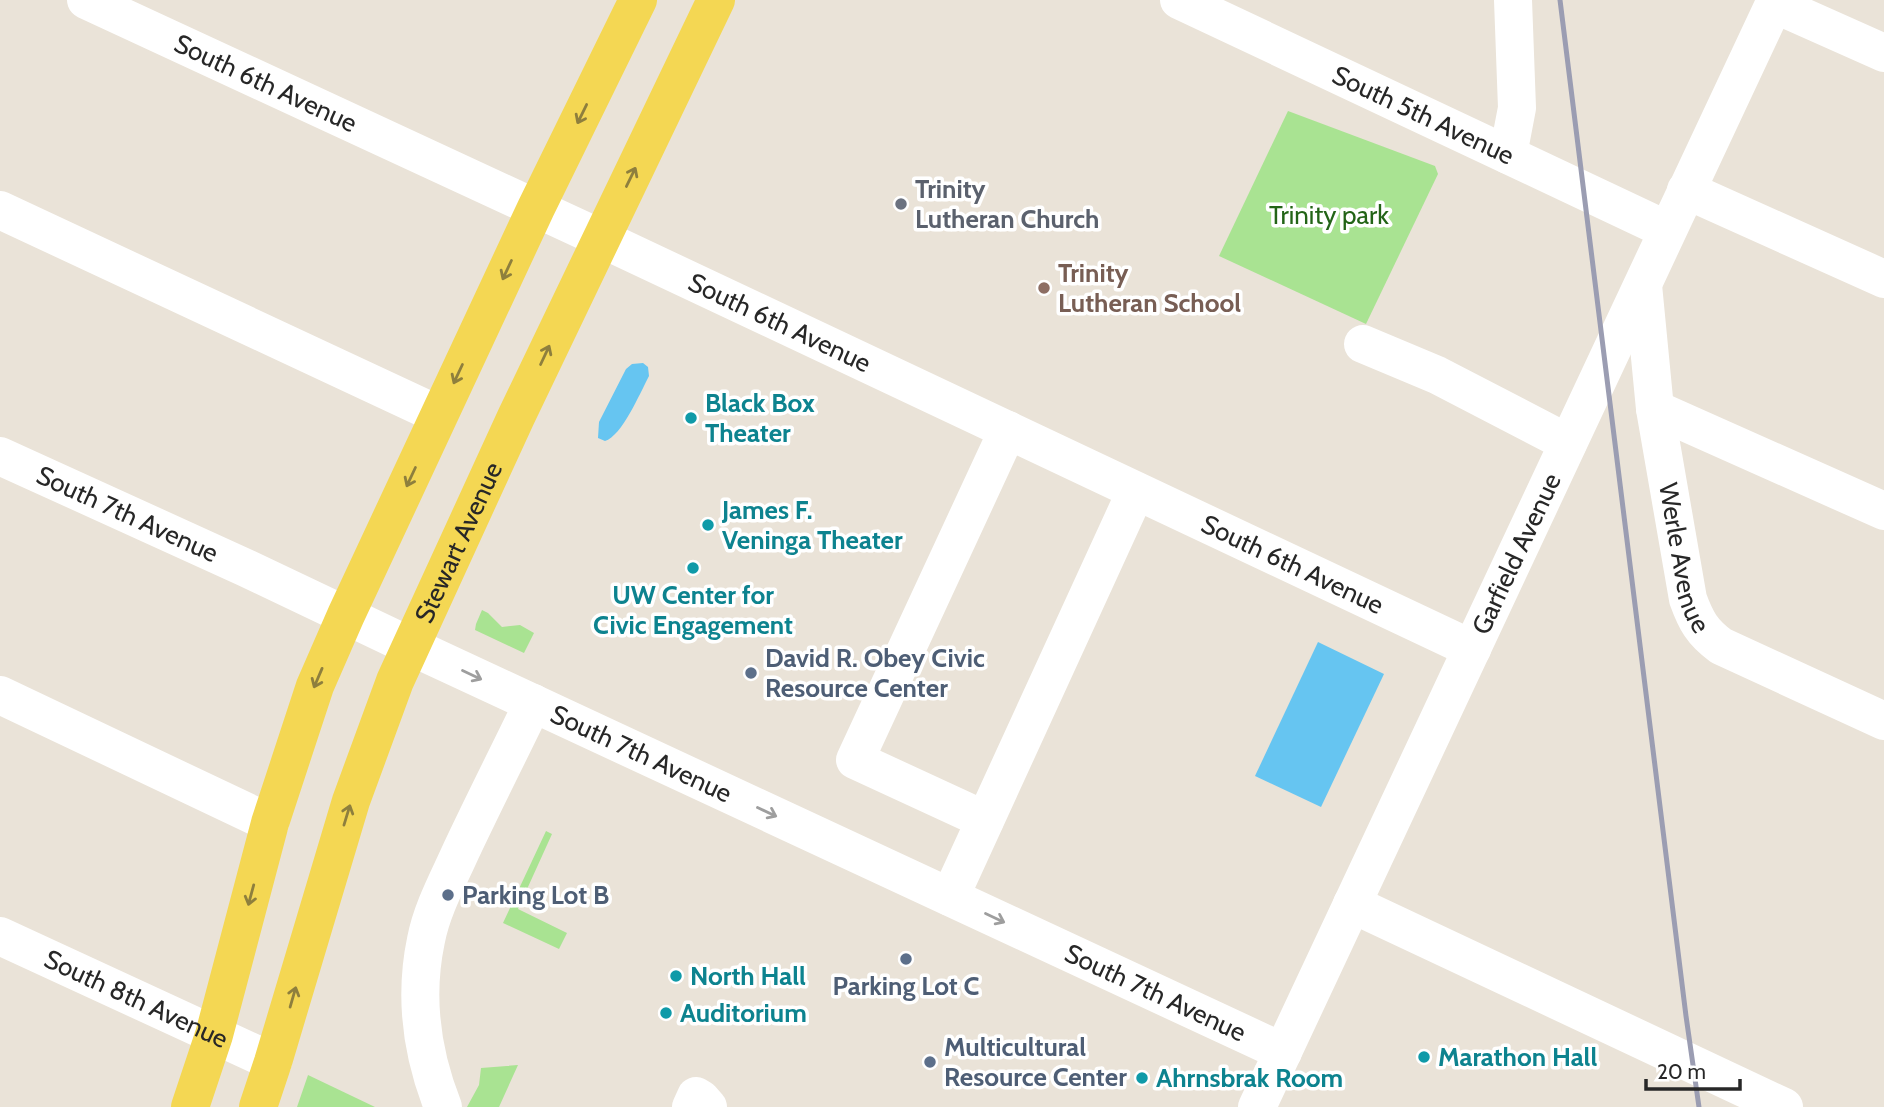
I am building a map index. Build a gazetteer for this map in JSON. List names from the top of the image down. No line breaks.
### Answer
{"streets":{"main road":["Stewart Avenue"],"street":["South 6th Avenue","South 5th Avenue","South 7th Avenue","Garfield Avenue","Werle Avenue","South 8th Avenue"]},"crossings":[["South 6th Avenue","Stewart Avenue"],["South 6th Avenue","Garfield Avenue"],["South 5th Avenue","Garfield Avenue"],["South 7th Avenue","Stewart Avenue"],["South 7th Avenue","Garfield Avenue"],["Stewart Avenue","South 8th Avenue"],["Garfield Avenue","Werle Avenue"]],"one_way":["South 7th Avenue"],"parks":["Trinity park"],"places":["Trinity Lutheran Church","Trinity Lutheran School","Black Box Theater","James F. Veninga Theater","UW Center for Civic Engagement","David R. Obey Civic Resource Center","Parking Lot B","Parking Lot C","North Hall","Auditorium","Marathon Hall","Multicultural Resource Center","Ahrnsbrak Room"],"scale_bar":"20 m"}
